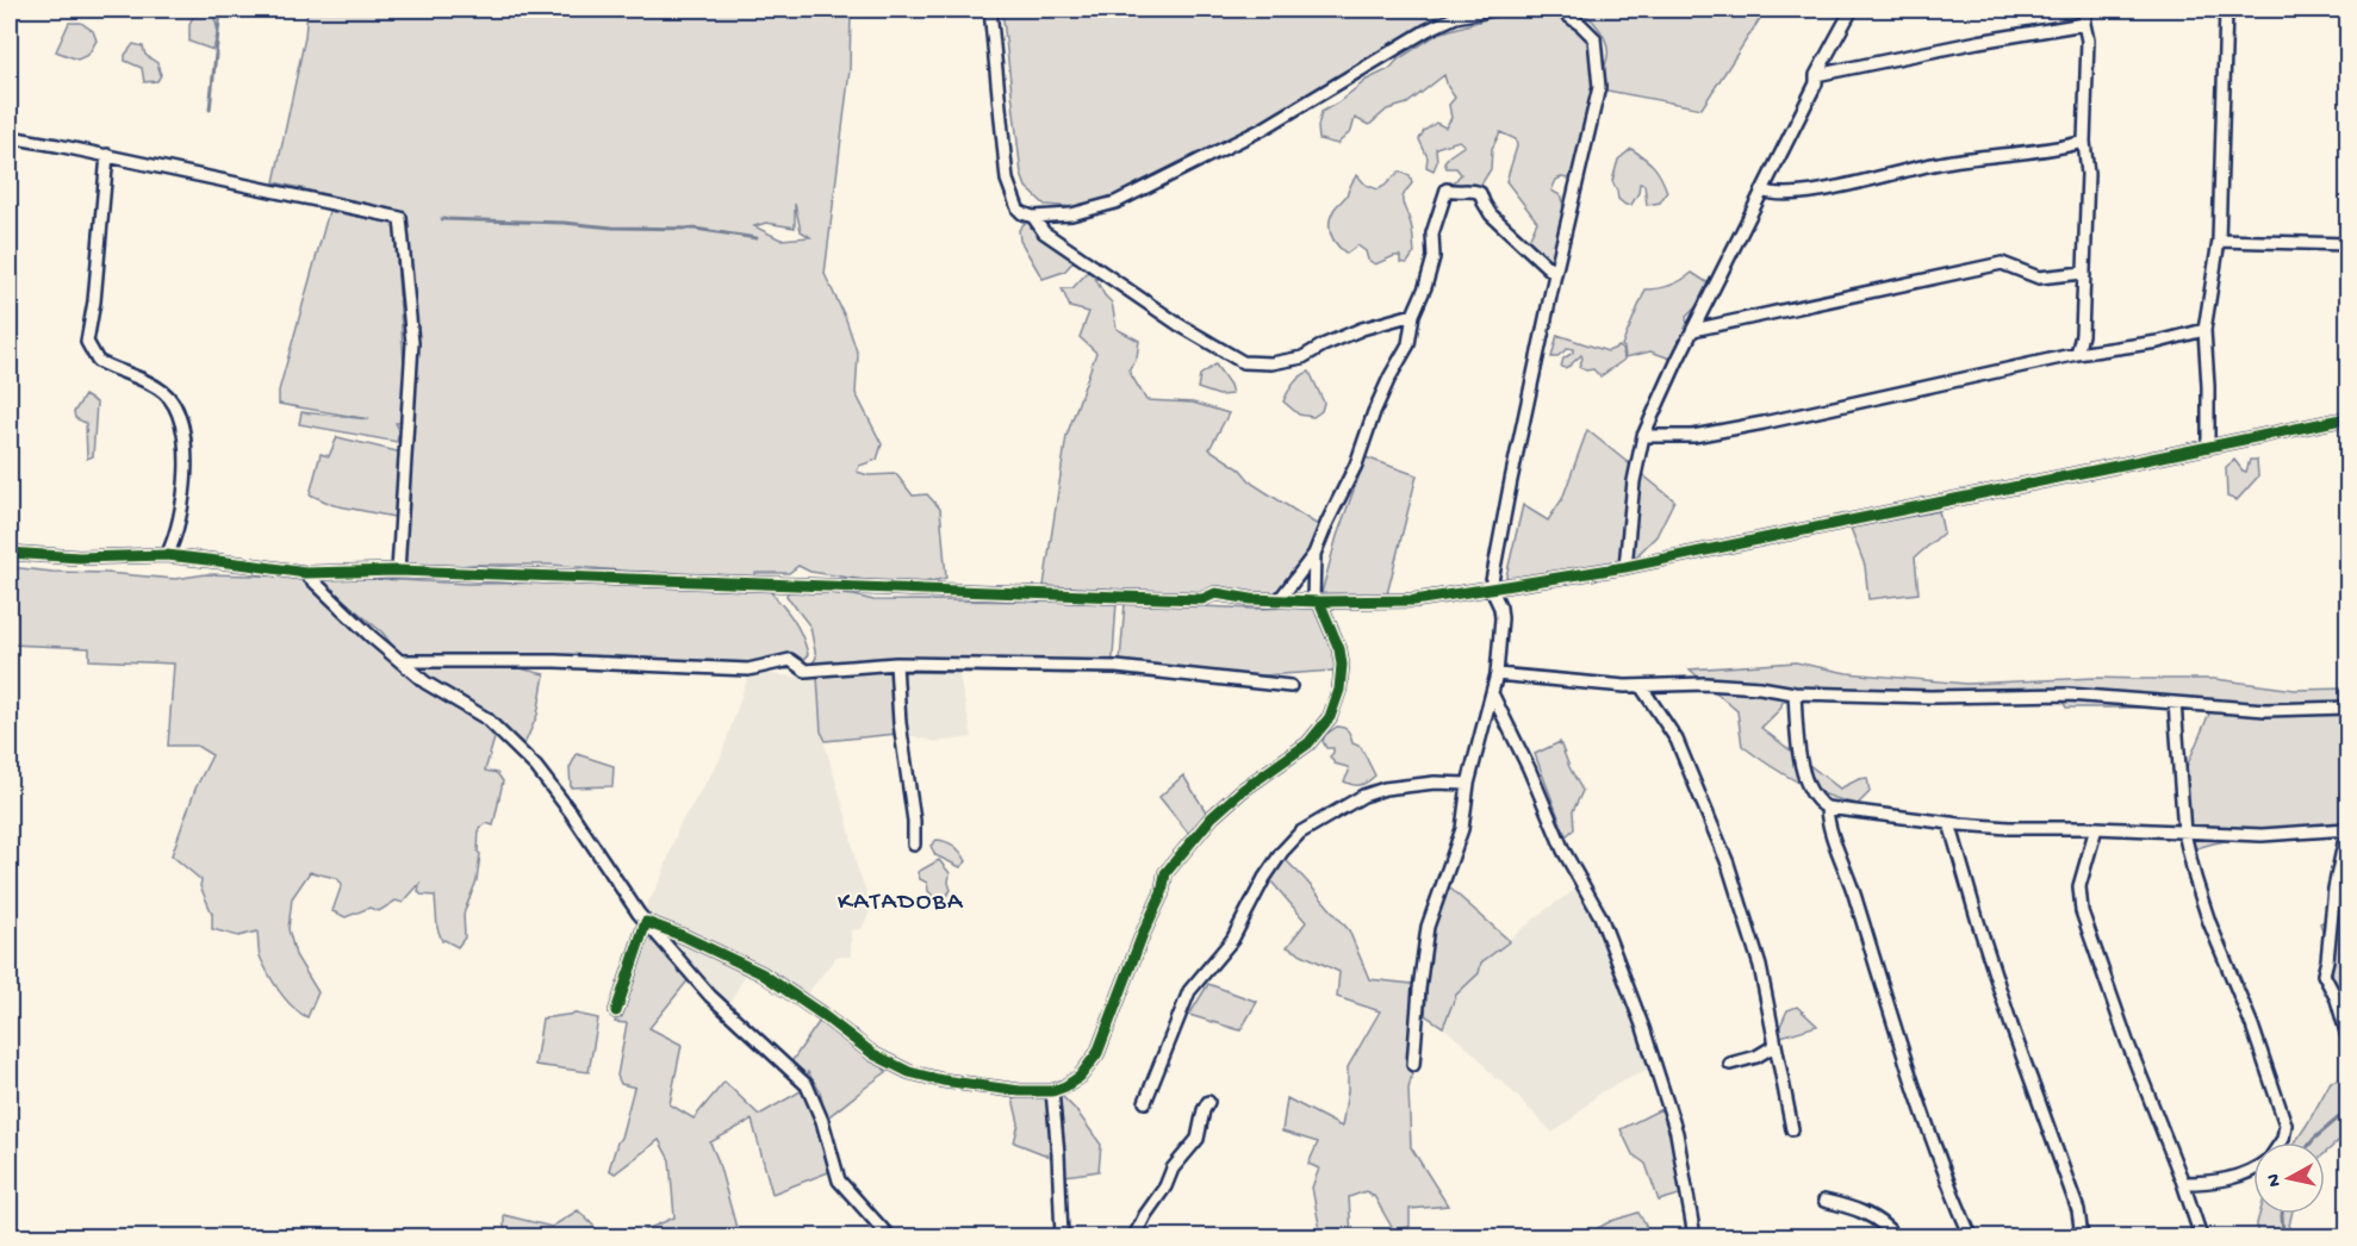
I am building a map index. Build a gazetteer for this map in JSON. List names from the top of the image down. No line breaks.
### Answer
{"districts":["KATADOBA"],"north":"left"}
